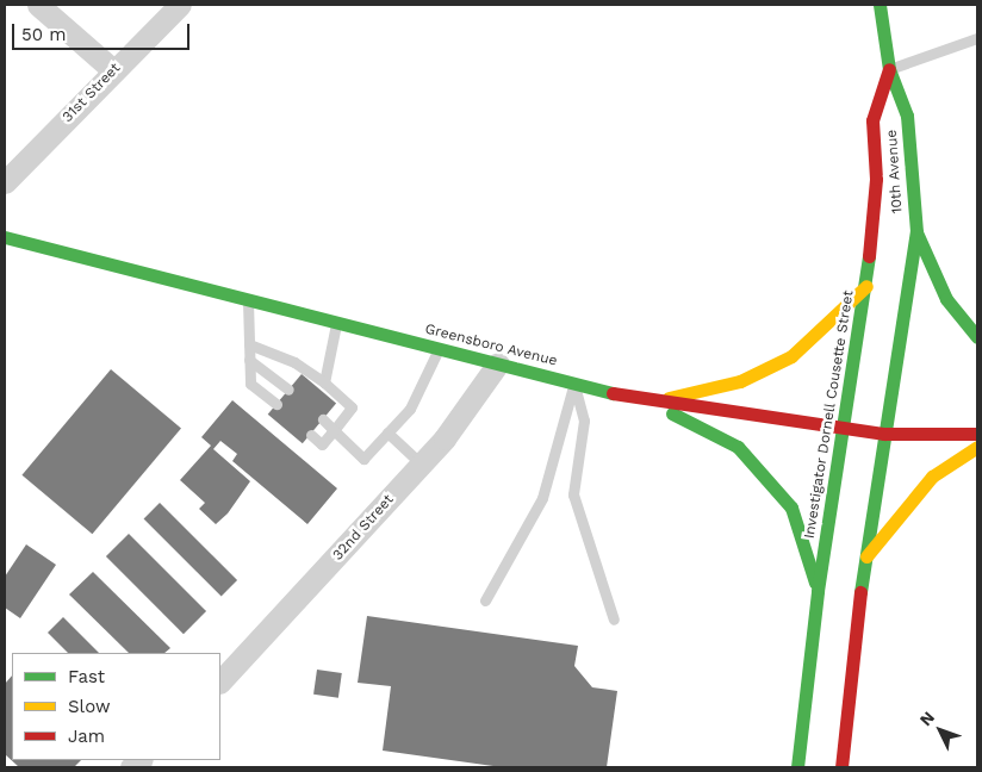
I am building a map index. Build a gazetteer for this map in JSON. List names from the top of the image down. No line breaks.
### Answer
{"streets":{"main road":["10th Avenue","Greensboro Avenue","Investigator Dornell Cousette Street"],"street":["31st Street","32nd Street"]},"crossings":[["10th Avenue","Investigator Dornell Cousette Street"],["Greensboro Avenue","Investigator Dornell Cousette Street"],["Greensboro Avenue","32nd Street"]],"legend":["Fast","Slow","Jam"],"scale_bar":"50 m","north":"top left"}
